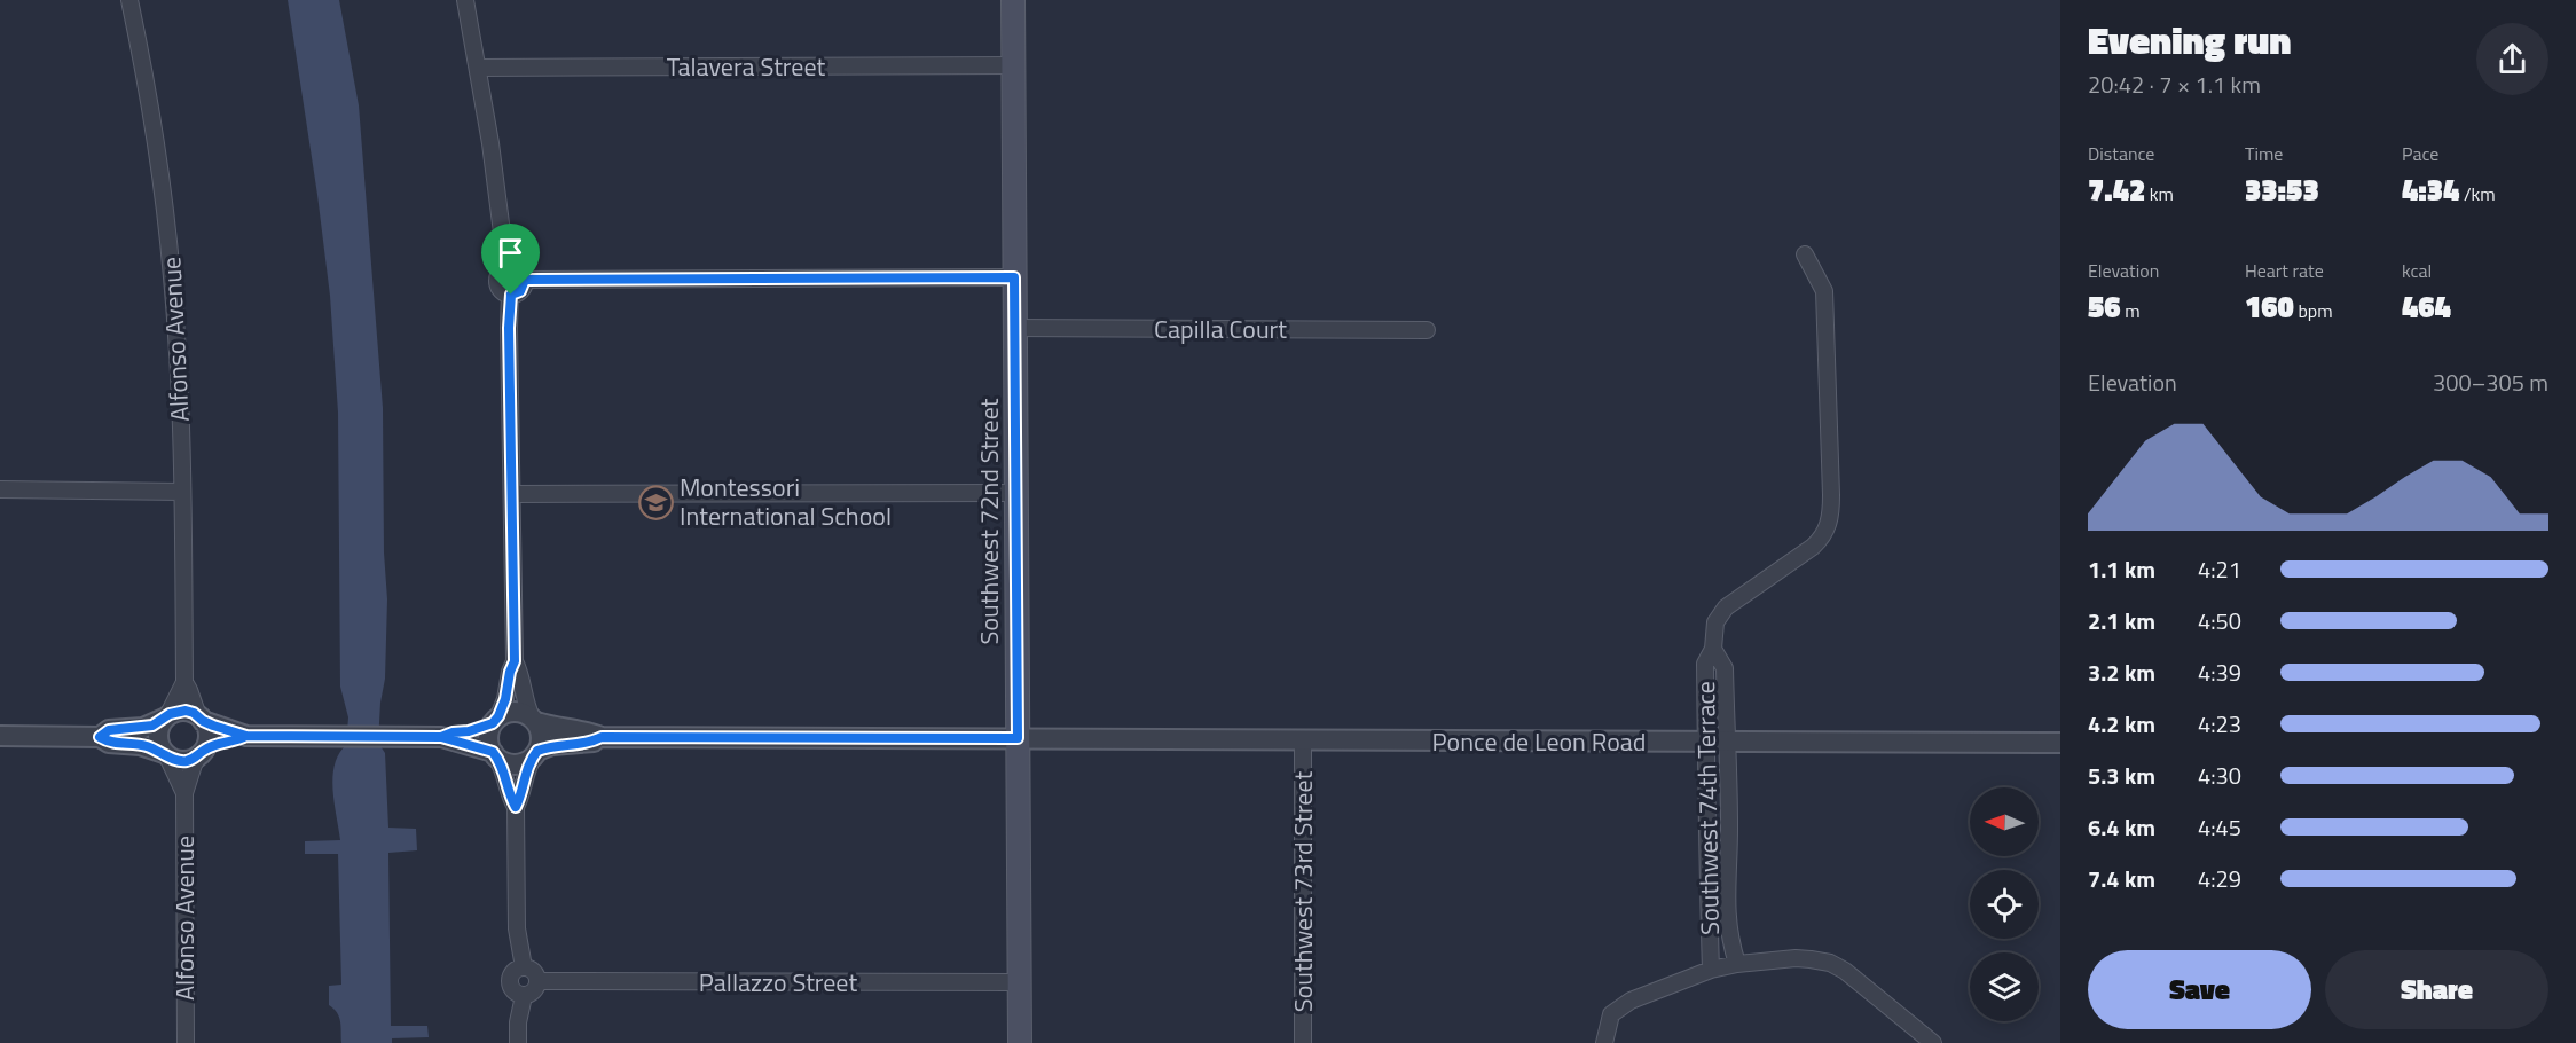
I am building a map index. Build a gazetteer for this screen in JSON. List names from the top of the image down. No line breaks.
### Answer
{"streets":{"main road":["Southwest 72nd Street"],"street":["Talavera Street","Capilla Court","Alfonso Avenue","Ponce de Leon Road","Southwest 74th Terrace","Southwest 73rd Street","Pallazzo Street"]},"crossings":[["Talavera Street","Southwest 72nd Street"],["Capilla Court","Southwest 72nd Street"],["Southwest 72nd Street","Ponce de Leon Road"],["Southwest 72nd Street","Pallazzo Street"],["Ponce de Leon Road","Southwest 74th Terrace"],["Ponce de Leon Road","Southwest 73rd Street"]],"places":{"school or university":["Montessori International School"]},"north":"left","page":{"heading":["Evening run","20:42 · 7 × 1.1 km"],"stats":[["Distance","7.42 km"],["Time","33:53"],["Pace","4:34 /km"],["Elevation","56 m"],["Heart rate","160 bpm"],["kcal","464"]],"chart":["Elevation","300–305 m"],"list":[{"name":"1.1 km","note":"4:21"},{"name":"2.1 km","note":"4:50"},{"name":"3.2 km","note":"4:39"},{"name":"4.2 km","note":"4:23"},{"name":"5.3 km","note":"4:30"},{"name":"6.4 km","note":"4:45"},{"name":"7.4 km","note":"4:29"}],"buttons":["Save","Share"]}}
